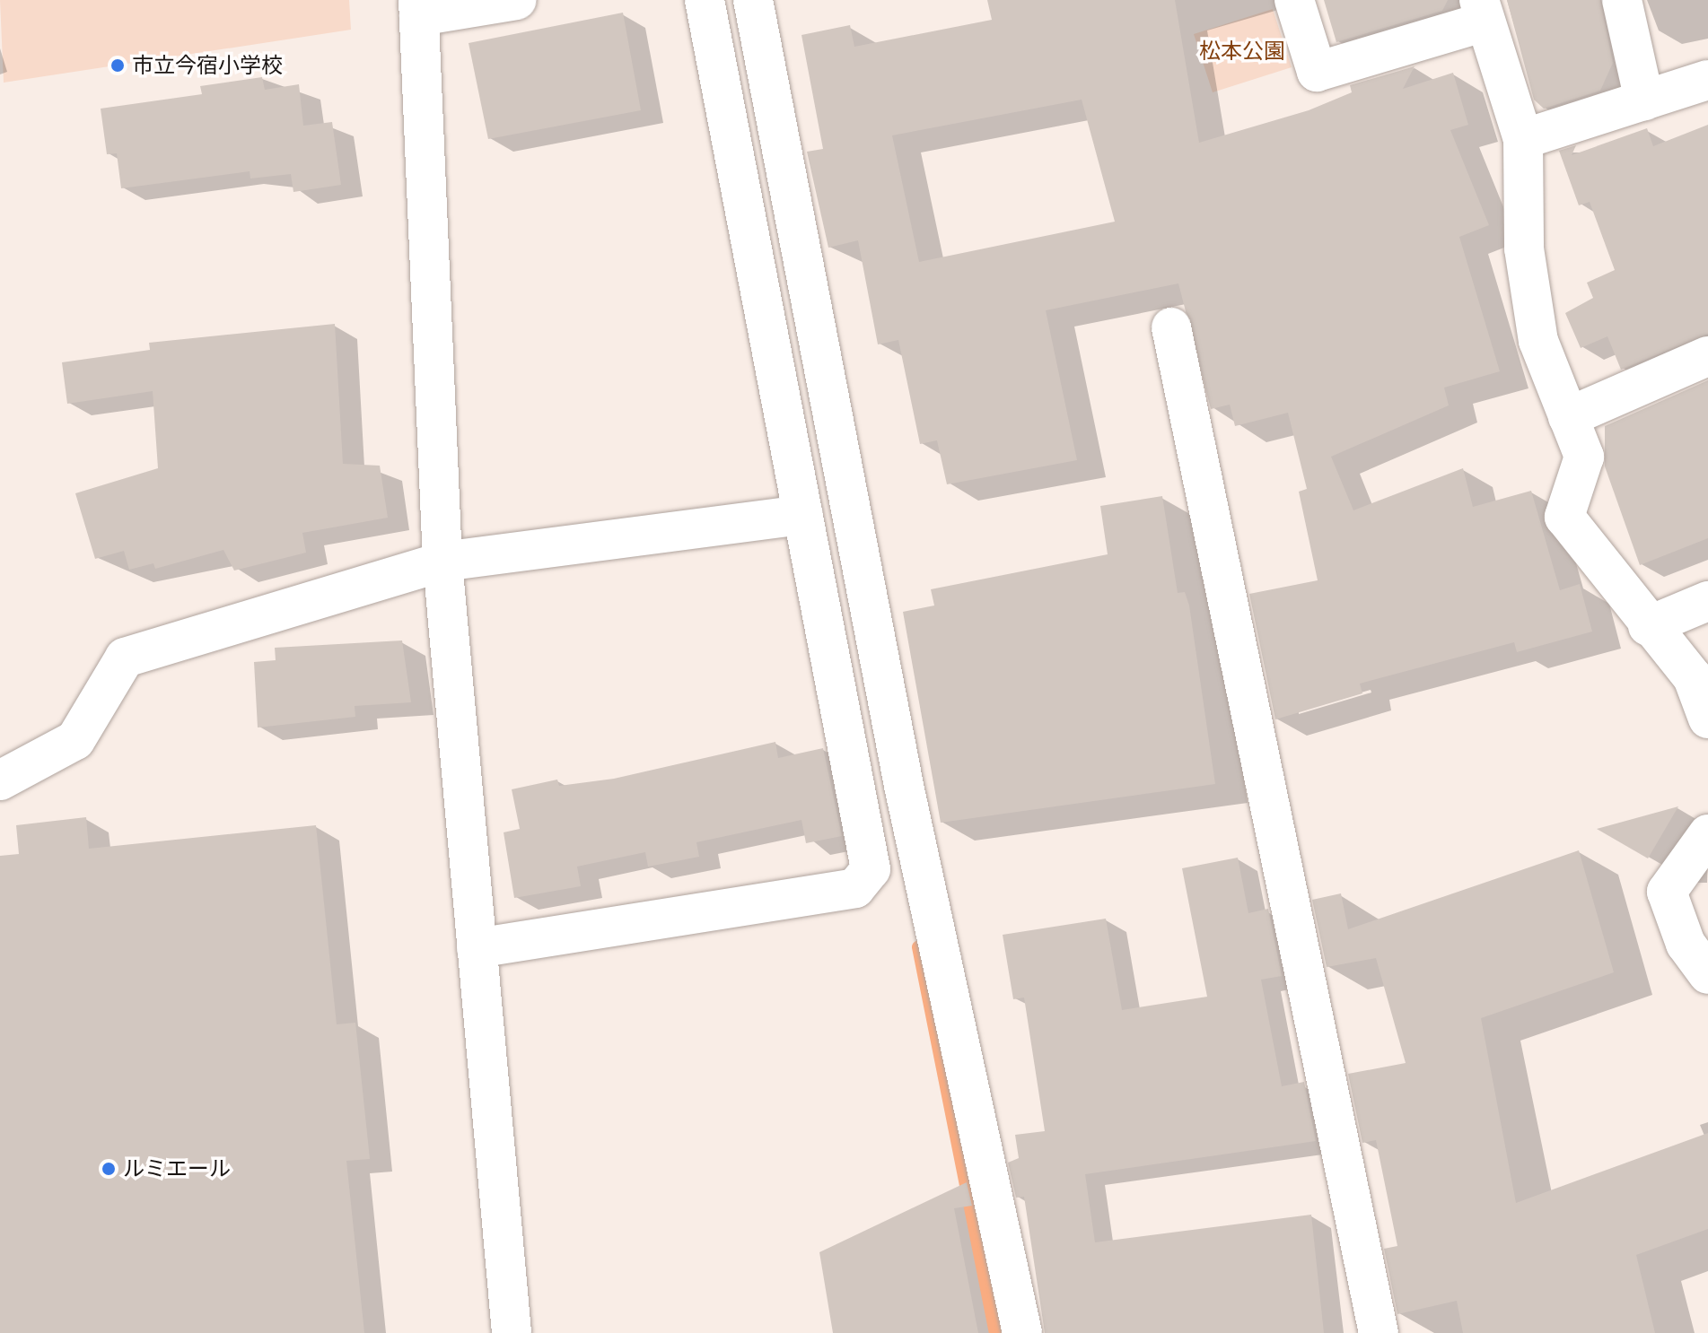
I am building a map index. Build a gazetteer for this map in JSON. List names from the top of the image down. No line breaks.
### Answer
{"parks":["松本公園"],"places":["市立今宿小学校","ルミエール"]}
